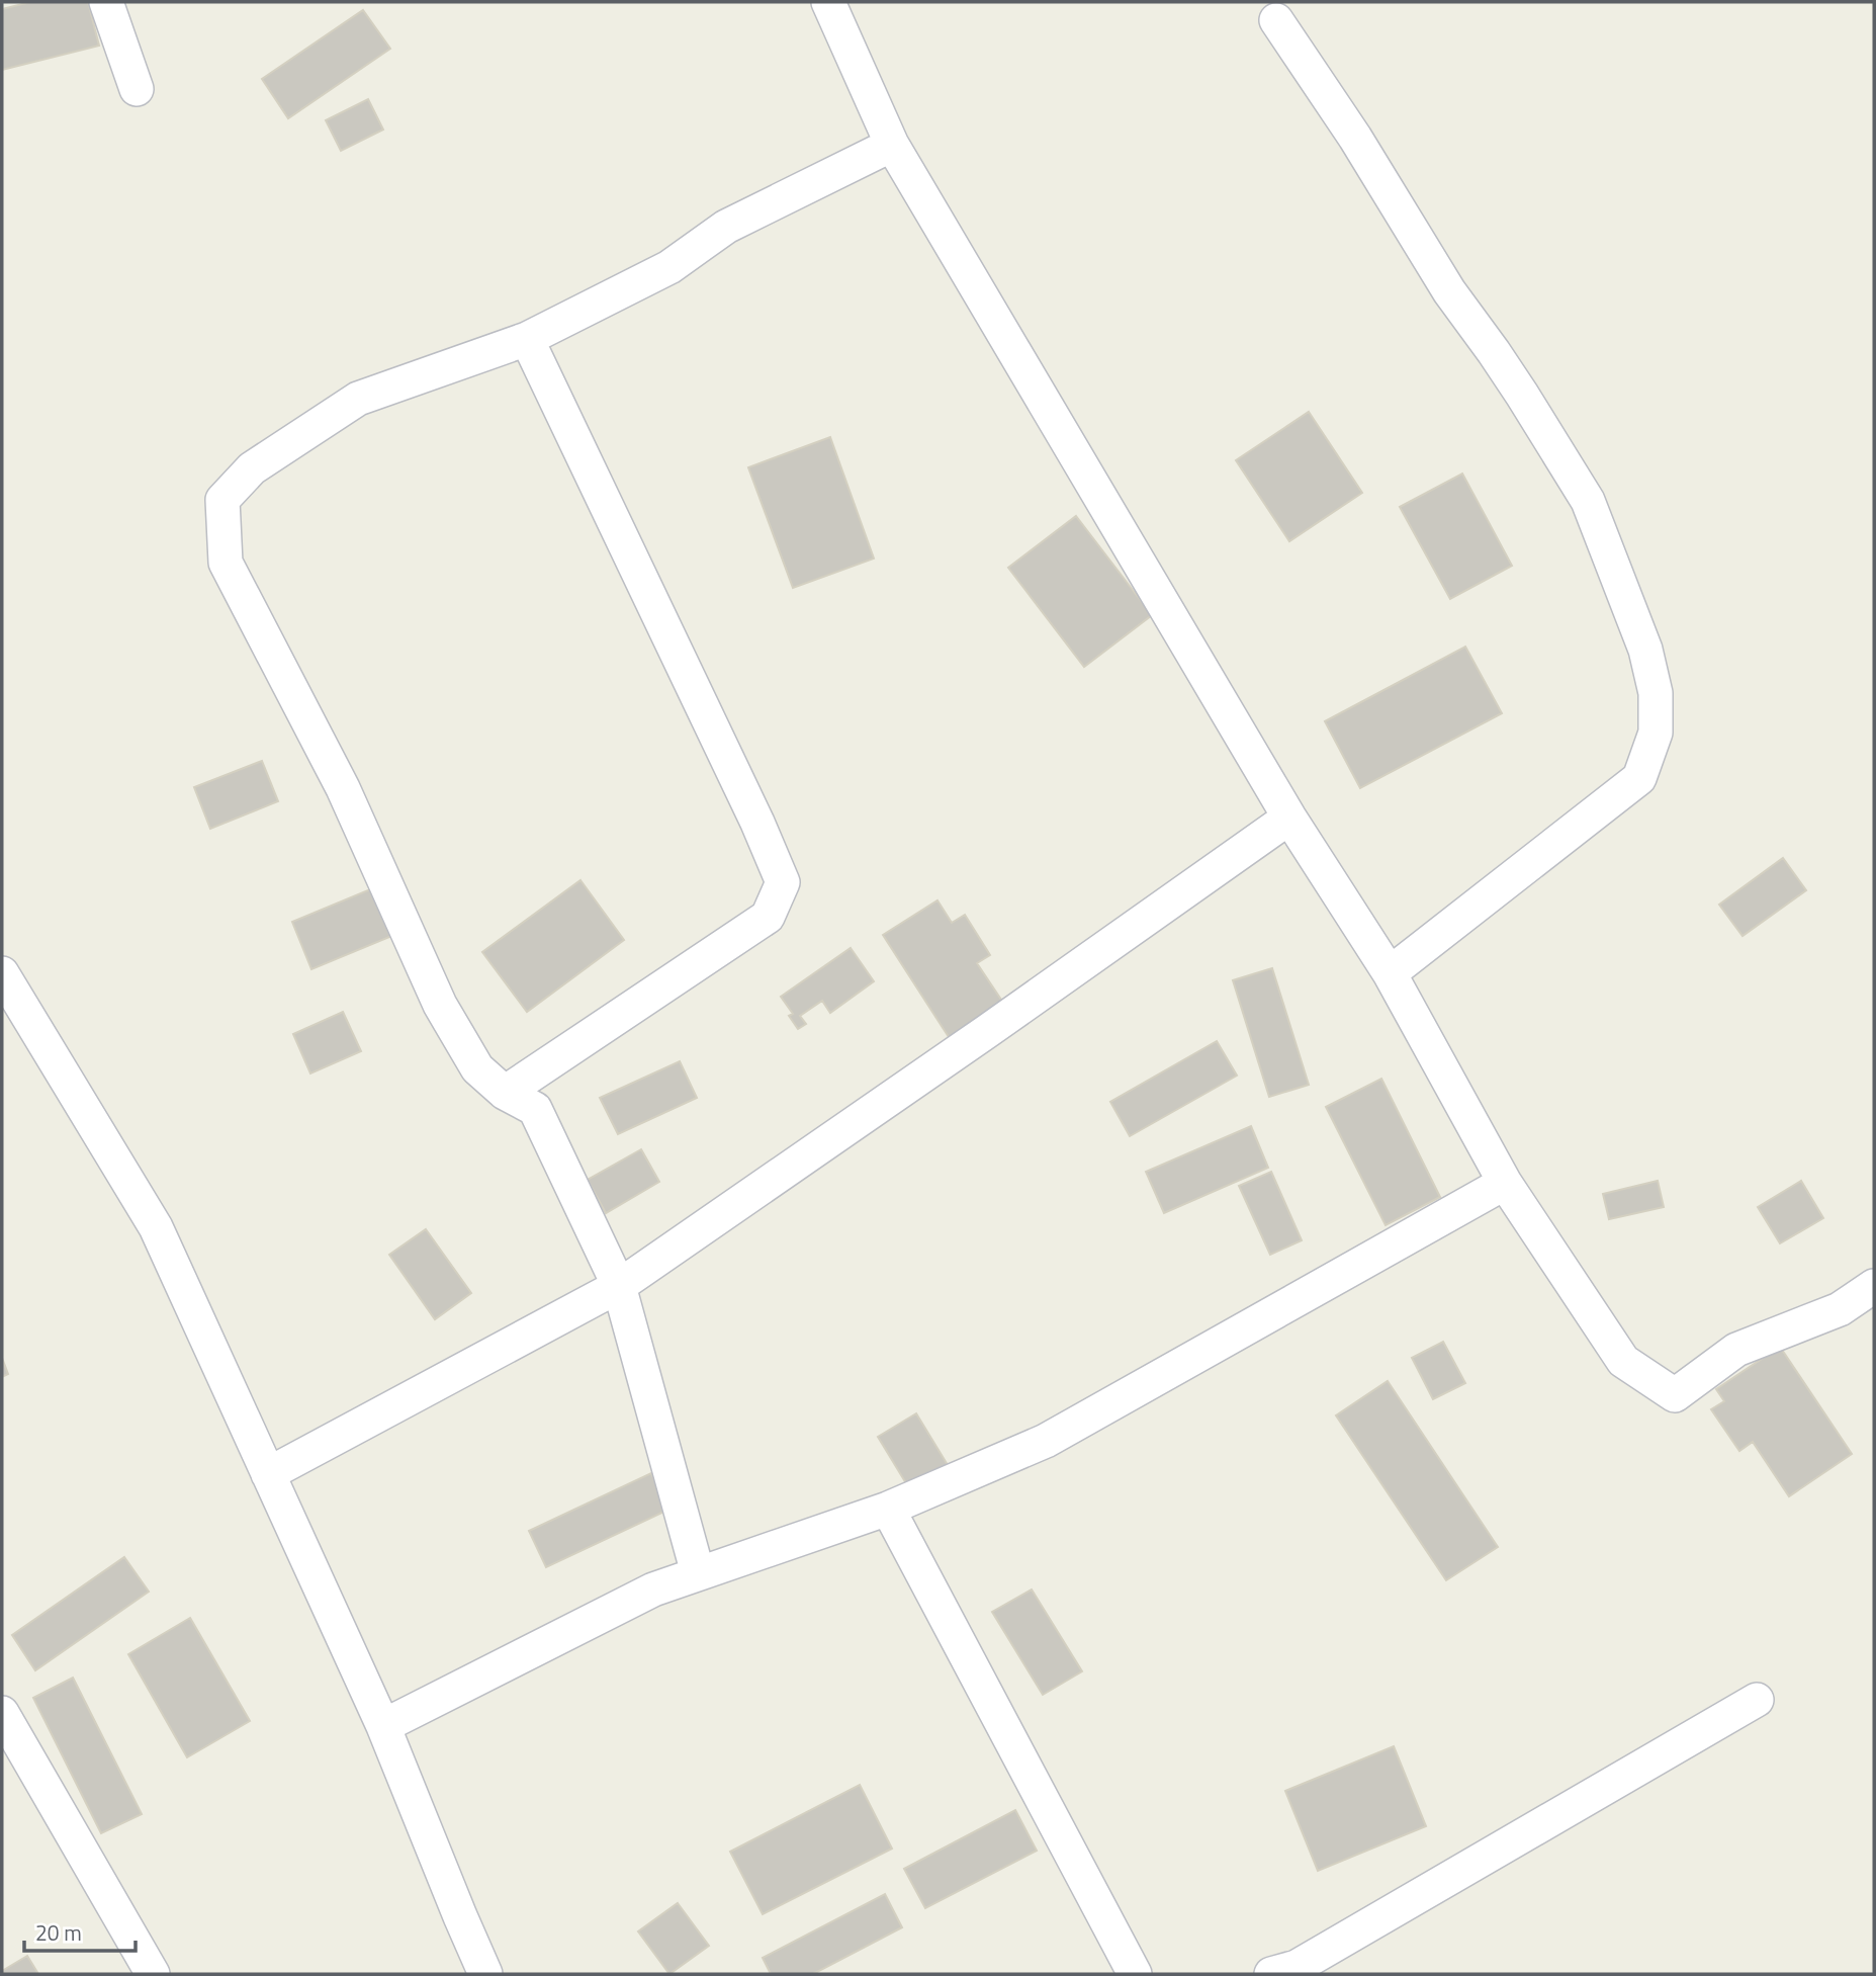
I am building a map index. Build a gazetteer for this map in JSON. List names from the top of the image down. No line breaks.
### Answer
{"scale_bar":"20 m"}
